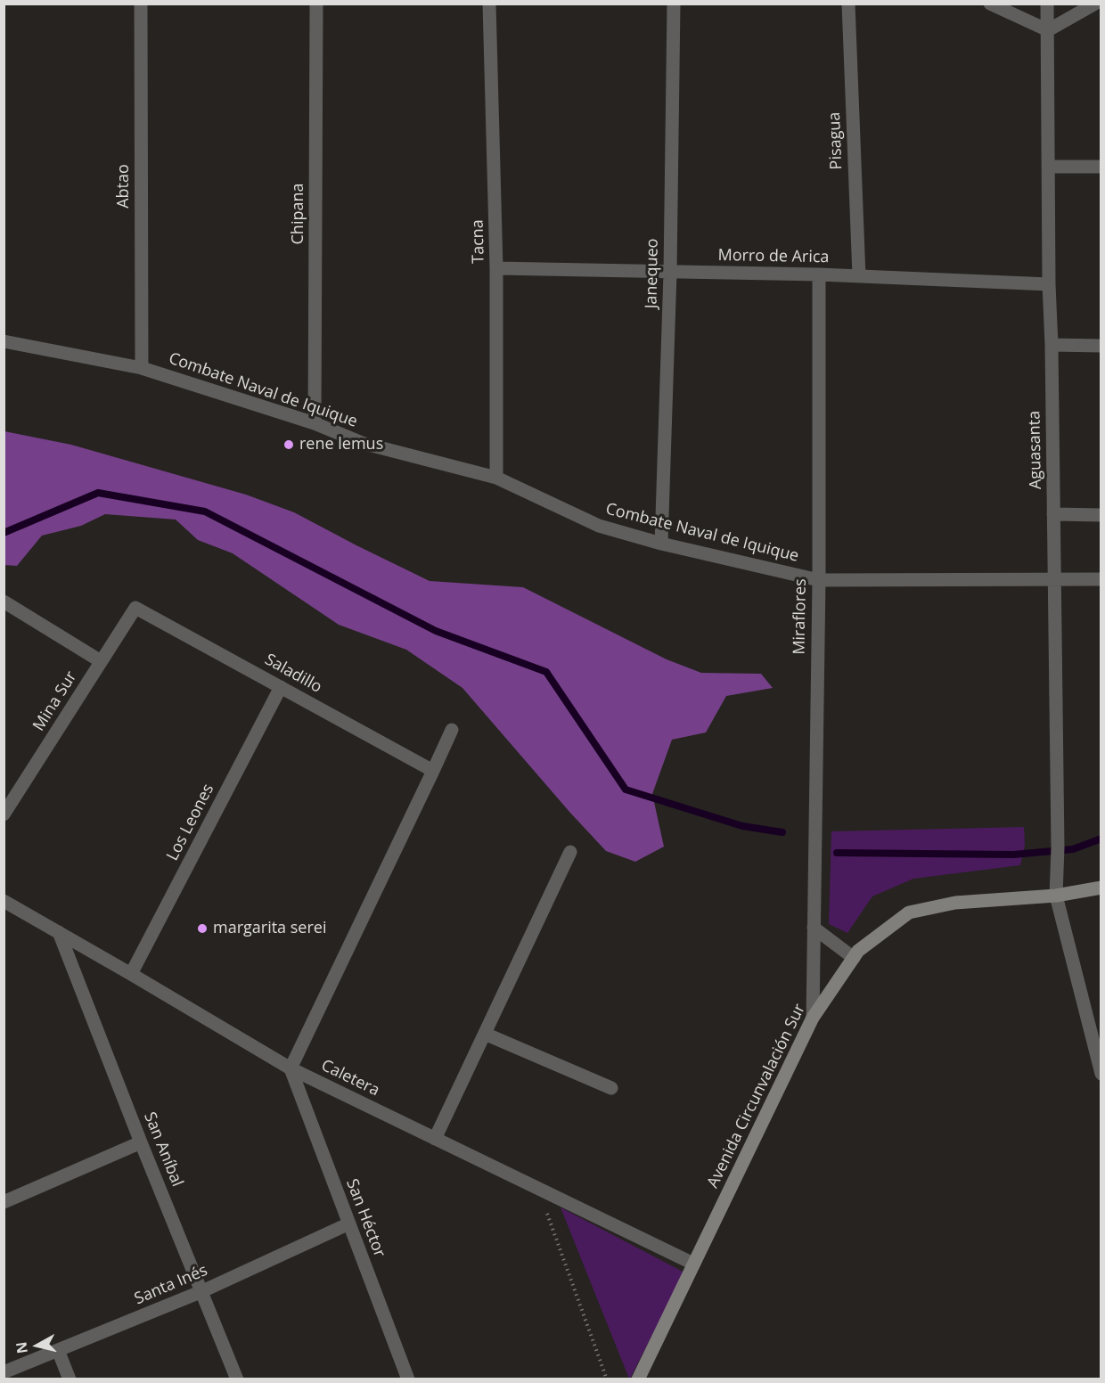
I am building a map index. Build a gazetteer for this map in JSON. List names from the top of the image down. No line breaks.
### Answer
{"streets":{"main road":["Avenida Circunvalación Sur"],"street":["Pisagua","Abtao","Chipana","Tacna","Morro de Arica","Janequeo","Combate Naval de Iquique","Aguasanta","Miraflores","Saladillo","Mina Sur","Los Leones","Caletera","San Aníbal","San Héctor","Santa Inés"]},"crossings":[["Pisagua","Morro de Arica"],["Abtao","Combate Naval de Iquique"],["Chipana","Combate Naval de Iquique"],["Tacna","Morro de Arica"],["Tacna","Combate Naval de Iquique"],["Morro de Arica","Janequeo"],["Morro de Arica","Aguasanta"],["Morro de Arica","Miraflores"],["Janequeo","Combate Naval de Iquique"],["Combate Naval de Iquique","Aguasanta"],["Combate Naval de Iquique","Miraflores"],["Aguasanta","Avenida Circunvalación Sur"],["Miraflores","Avenida Circunvalación Sur"],["Saladillo","Mina Sur"],["Saladillo","Los Leones"],["Los Leones","Caletera"],["Caletera","Avenida Circunvalación Sur"],["Caletera","San Aníbal"],["Caletera","San Héctor"],["San Aníbal","Santa Inés"],["San Héctor","Santa Inés"]],"places":["rene lemus","margarita serei"],"north":"left"}
